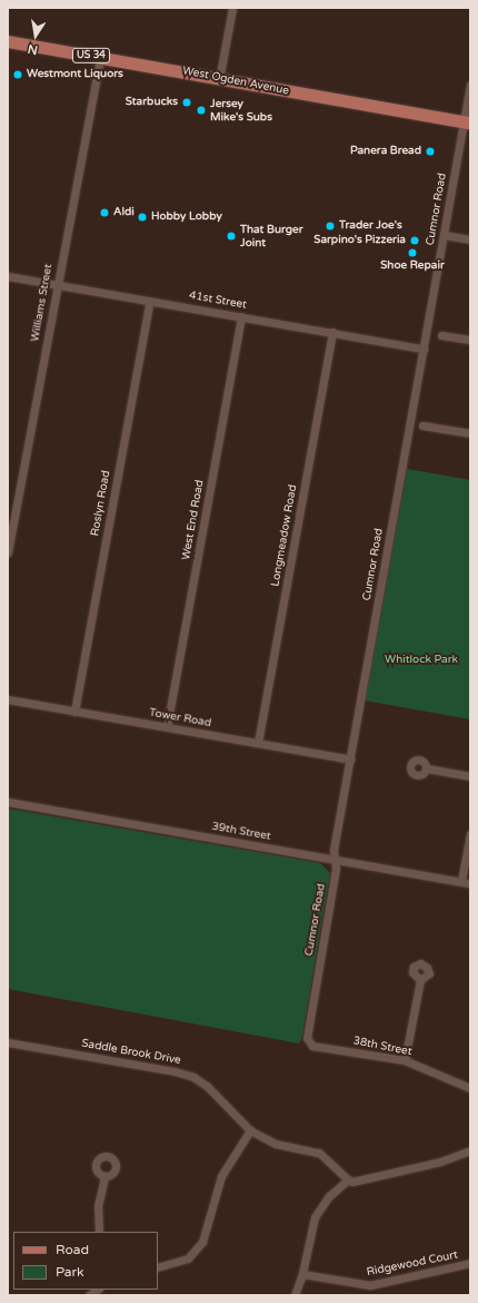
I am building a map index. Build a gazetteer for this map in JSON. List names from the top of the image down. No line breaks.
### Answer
{"streets":{"main road":["US 34","West Ogden Avenue"],"street":["Cumnor Road","41st Street","Williams Street","Roslyn Road","West End Road","Longmeadow Road","Tower Road","39th Street","38th Street","Saddle Brook Drive","Ridgewood Court"]},"crossings":[["West Ogden Avenue","Cumnor Road"],["West Ogden Avenue","Williams Street"],["Cumnor Road","41st Street"],["Cumnor Road","Tower Road"],["Cumnor Road","39th Street"],["Cumnor Road","38th Street"],["41st Street","Williams Street"],["41st Street","Roslyn Road"],["41st Street","West End Road"],["41st Street","Longmeadow Road"],["Roslyn Road","Tower Road"],["West End Road","Tower Road"],["Longmeadow Road","Tower Road"]],"parks":["Whitlock Park"],"places":["Westmont Liquors","Starbucks","Jersey Mike's Subs","Panera Bread","Aldi","Hobby Lobby","Trader Joe's","That Burger Joint","Sarpino's Pizzeria","Shoe Repair"],"legend":["Road","Park"],"north":"bottom"}
